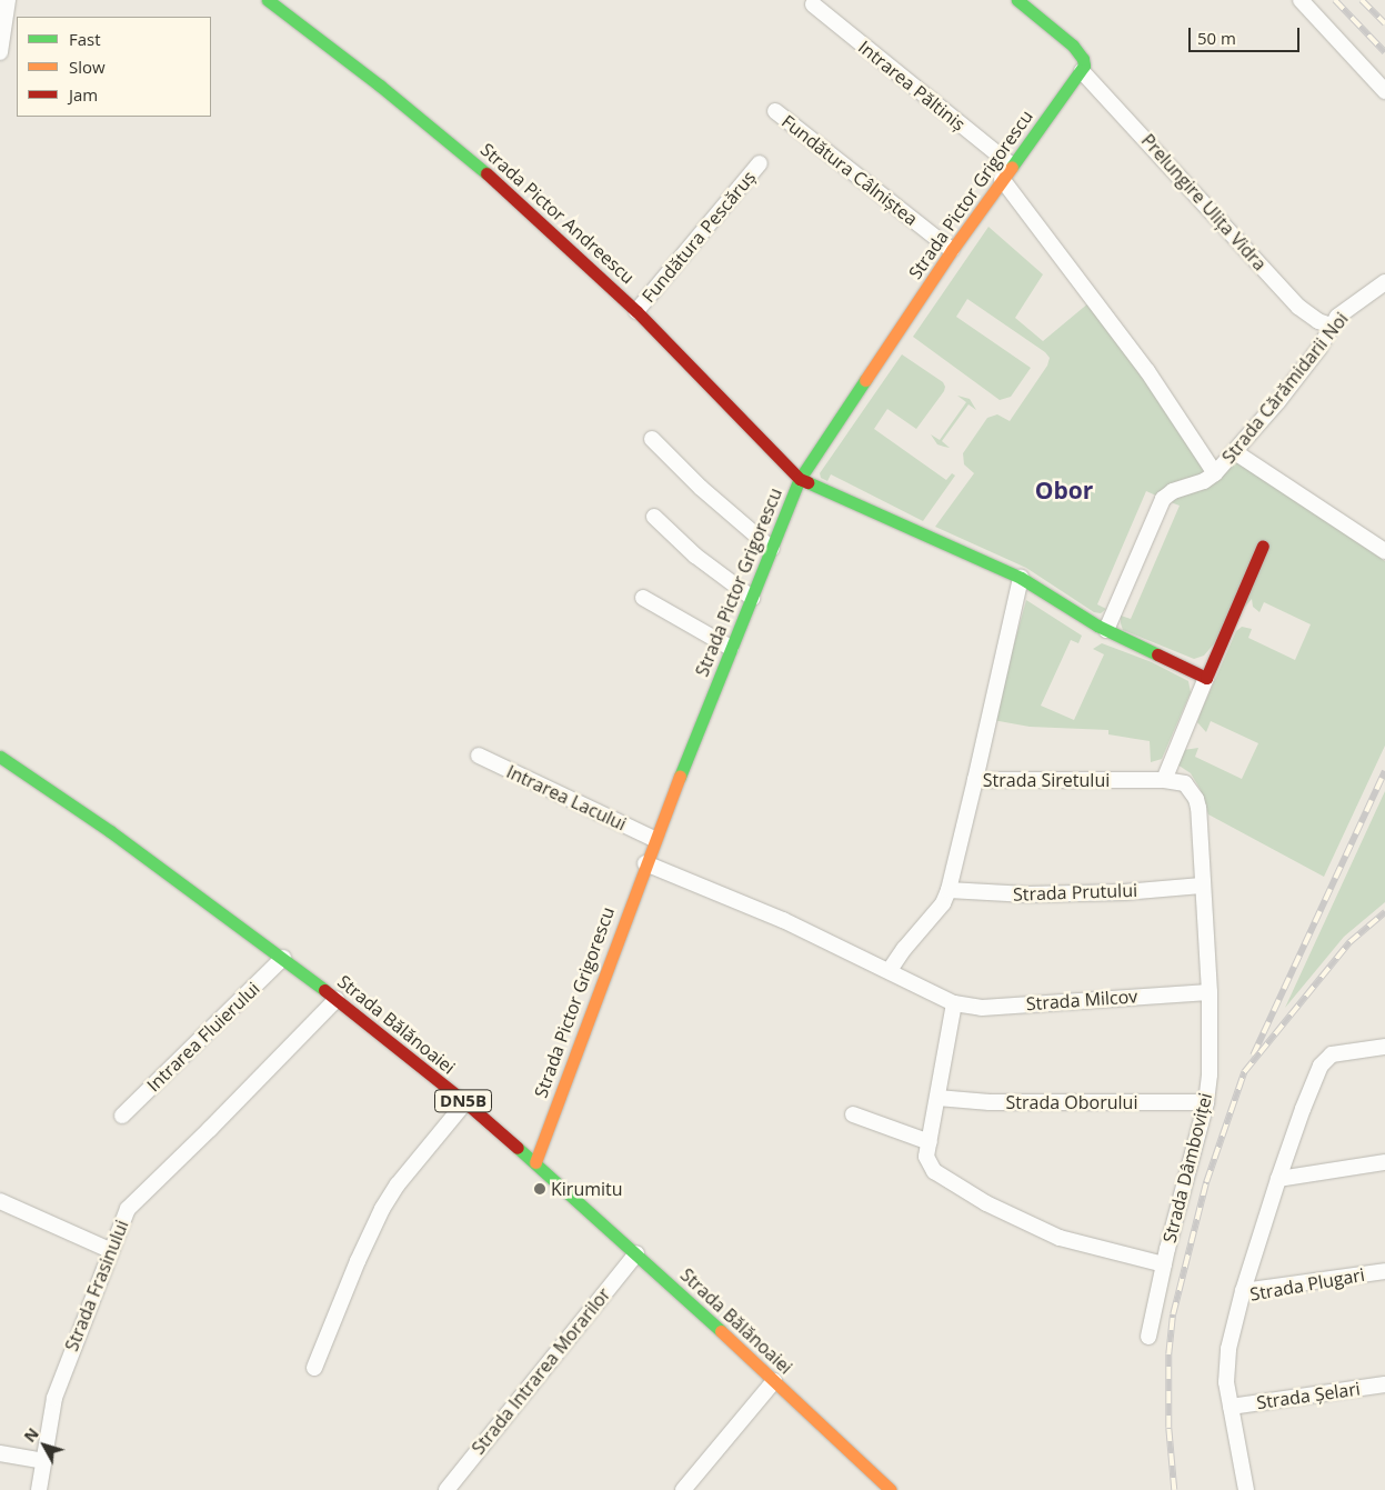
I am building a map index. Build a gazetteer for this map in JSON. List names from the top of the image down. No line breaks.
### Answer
{"streets":{"street":["Intrarea Păltiniș","Fundătura Câlniștea","Strada Pictor Grigorescu","Prelungire Ulița Vidra","Strada Pictor Andreescu","Fundătura Pescăruș","Strada Cărămidarii Noi","Strada Siretului","Intrarea Lacului","Strada Prutului","Strada Milcov","Strada Bălănoaiei","Intrarea Fluierului","DN5B","Strada Oborului","Strada Dâmboviței","Strada Plugari","Strada Frasinului","Strada Intrarea Morarilor","Strada Șelari"]},"crossings":[["Intrarea Păltiniș","Strada Pictor Grigorescu"],["Fundătura Câlniștea","Strada Pictor Grigorescu"],["Strada Pictor Grigorescu","Prelungire Ulița Vidra"],["Strada Pictor Grigorescu","Strada Pictor Andreescu"],["Strada Pictor Grigorescu","Intrarea Lacului"],["Strada Pictor Grigorescu","Strada Milcov"],["Strada Pictor Grigorescu","Strada Bălănoaiei"],["Prelungire Ulița Vidra","Strada Cărămidarii Noi"],["Strada Pictor Andreescu","Fundătura Pescăruș"],["Strada Siretului","Strada Prutului"],["Strada Siretului","Strada Milcov"],["Strada Siretului","Strada Dâmboviței"],["Strada Prutului","Strada Dâmboviței"],["Strada Milcov","Strada Dâmboviței"],["Strada Bălănoaiei","Intrarea Fluierului"],["Strada Bălănoaiei","Strada Frasinului"],["Strada Bălănoaiei","Strada Intrarea Morarilor"],["Strada Oborului","Strada Dâmboviței"],["Strada Plugari","Strada Șelari"]],"districts":["Obor"],"places":["Kirumitu"],"legend":["Fast","Slow","Jam"],"scale_bar":"50 m","north":"top left"}
